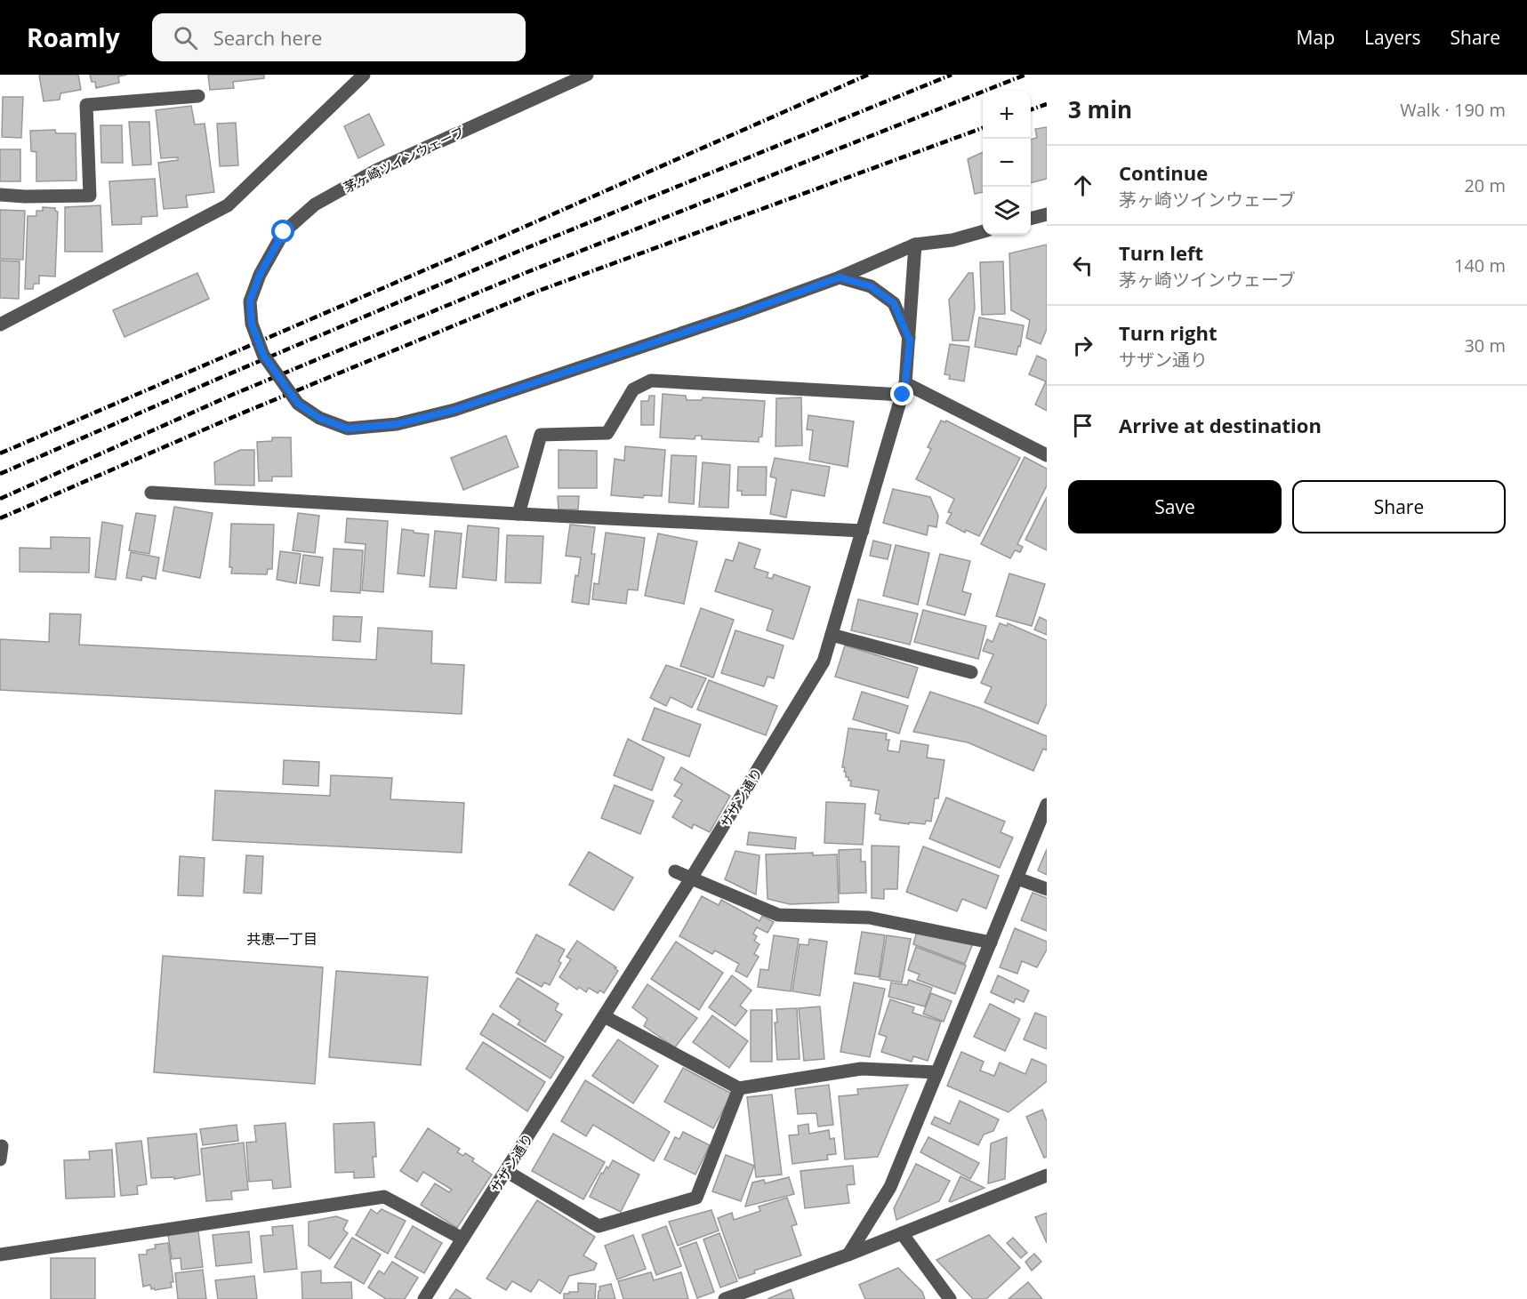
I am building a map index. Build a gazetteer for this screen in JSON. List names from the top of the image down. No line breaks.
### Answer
{"streets":{"street":["茅ヶ崎ツインウェーブ","サザン通り"]},"crossings":[["茅ヶ崎ツインウェーブ","サザン通り"]],"districts":["共恵一丁目"],"page":{"header":"Roamly","search":"Search here","nav":["Map","Layers","Share"],"heading":["3 min","Walk · 190 m"],"map_buttons":["+","−"],"list":[["Continue","茅ヶ崎ツインウェーブ","20 m"],["Turn left","茅ヶ崎ツインウェーブ","140 m"],["Turn right","サザン通り","30 m"],"Arrive at destination"],"buttons":["Save","Share"]}}
